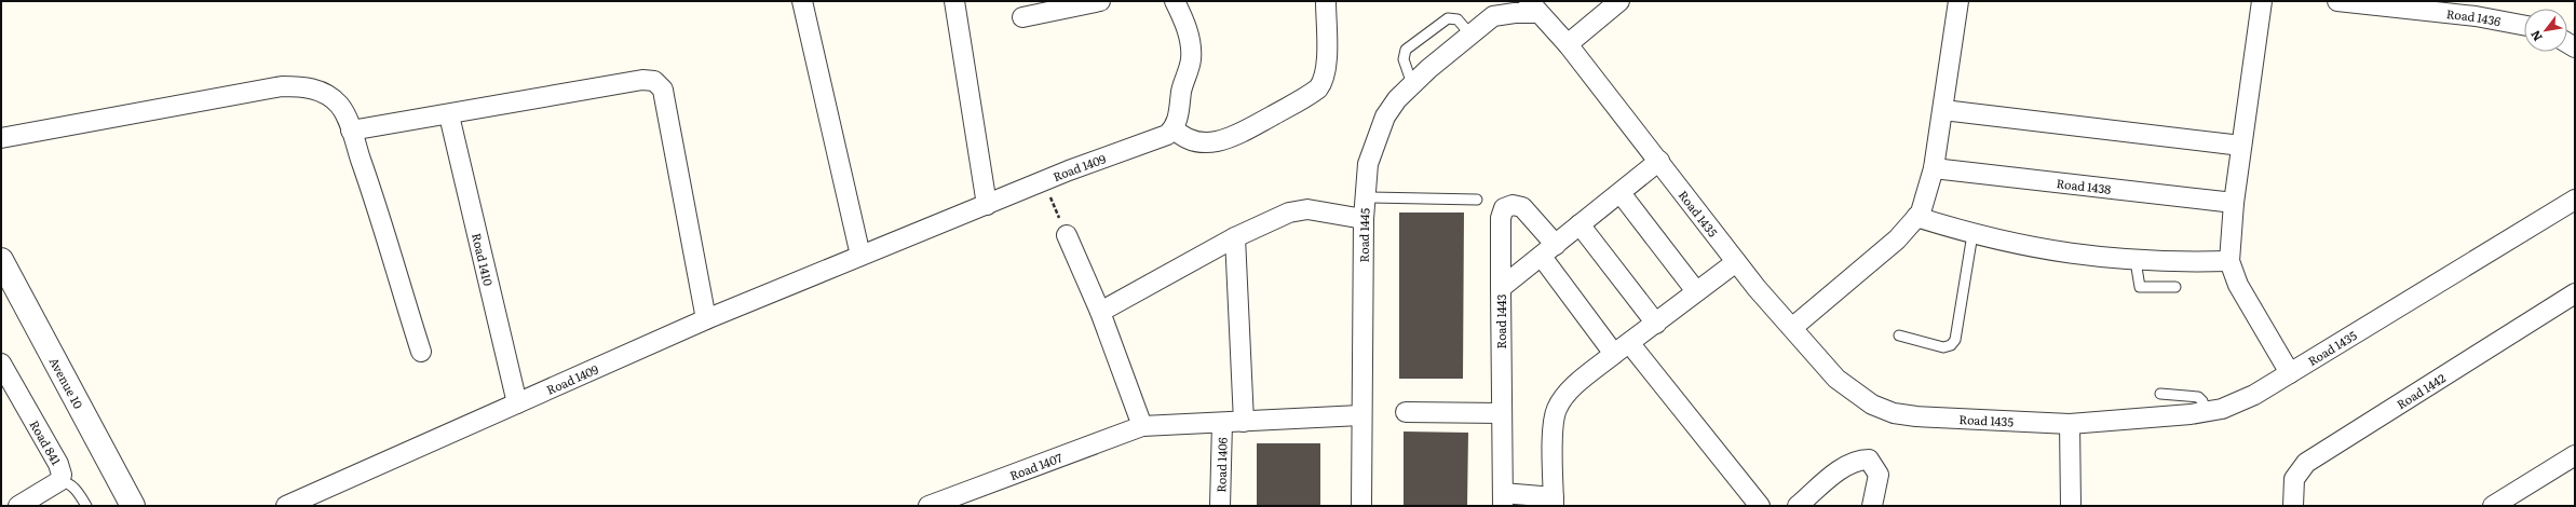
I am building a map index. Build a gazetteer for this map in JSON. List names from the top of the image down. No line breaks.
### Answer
{"streets":{"street":["Road 1436","Road 1409","Road 1438","Road 1435","Road 1445","Road 1410","Road 1443","Avenue 10","Road 1442","Road 841","Road 1406","Road 1407"]},"crossings":[["Road 1409","Road 1410"],["Road 1435","Road 1445"],["Road 1435","Road 1443"],["Road 1445","Road 1407"],["Road 1406","Road 1407"]],"north":"bottom left"}
